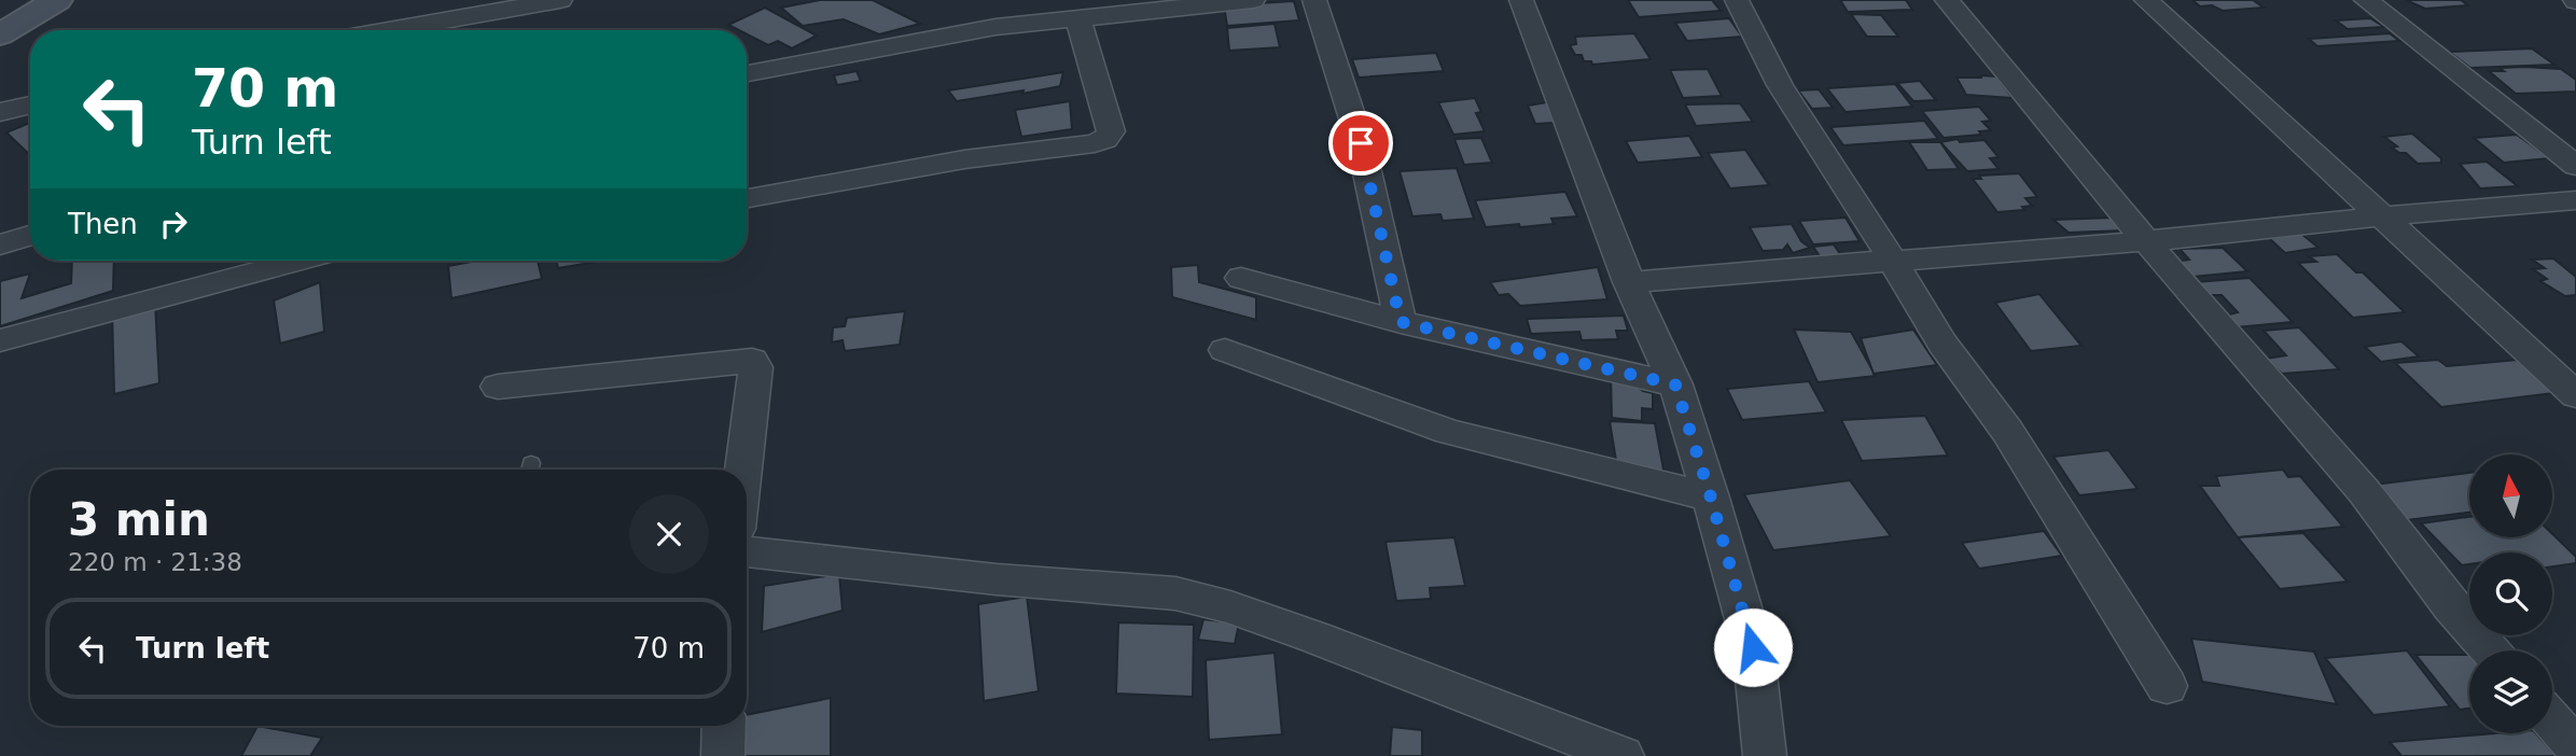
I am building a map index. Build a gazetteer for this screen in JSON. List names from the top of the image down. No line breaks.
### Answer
{"north":"top","page":{"turn":["70 m","Turn left"],"then":"Then","heading":["3 min","220 m · 21:38"],"list":[{"name":"Turn left","value":"70 m"}]}}
